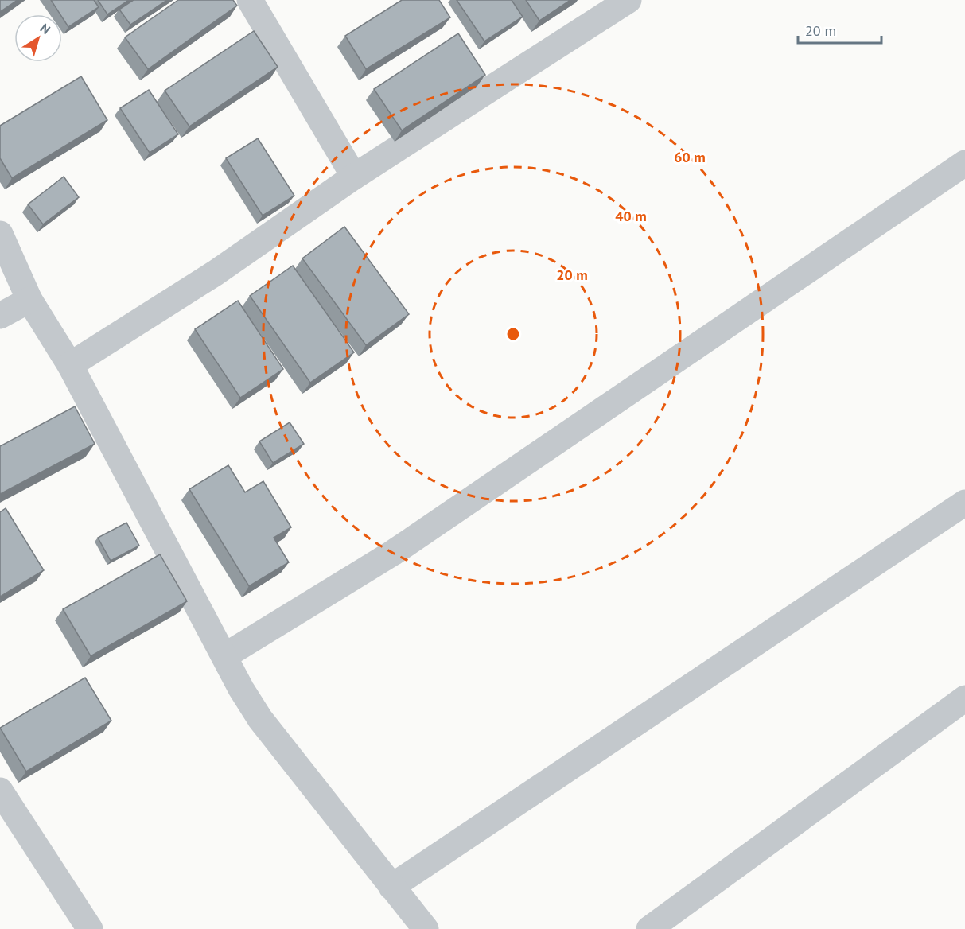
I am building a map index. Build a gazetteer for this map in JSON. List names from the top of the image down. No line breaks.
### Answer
{"scale_bar":"20 m","north":"top right","rings":["60 m","40 m","20 m"]}
